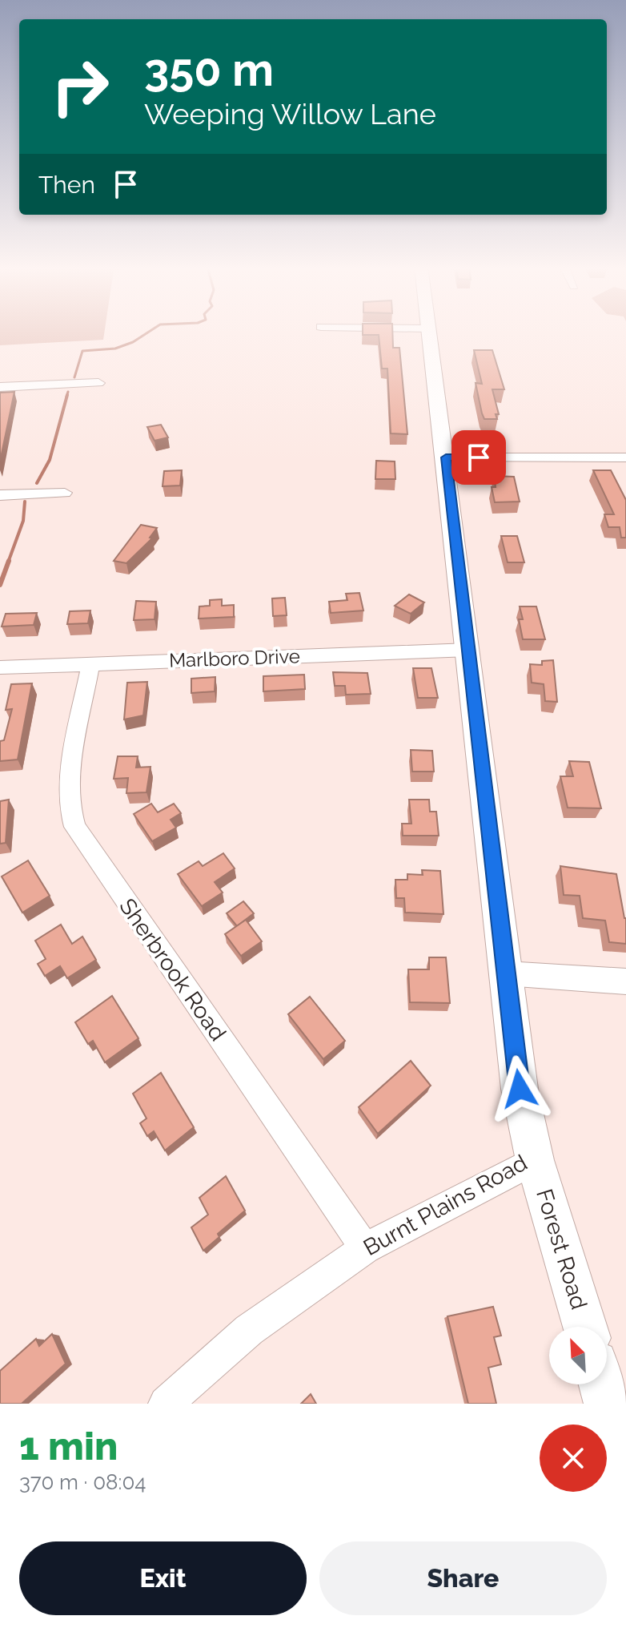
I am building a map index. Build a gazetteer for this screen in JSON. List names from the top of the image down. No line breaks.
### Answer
{"streets":{"main road":["Burnt Plains Road","Forest Road"],"street":["Marlboro Drive","Sherbrook Road"]},"crossings":[["Marlboro Drive","Sherbrook Road"],["Marlboro Drive","Burnt Plains Road"],["Sherbrook Road","Burnt Plains Road"],["Burnt Plains Road","Forest Road"]],"north":"top left","page":{"turn":["350 m","Weeping Willow Lane"],"then":"Then","heading":["1 min","370 m · 08:04"],"buttons":["Exit","Share"]}}
